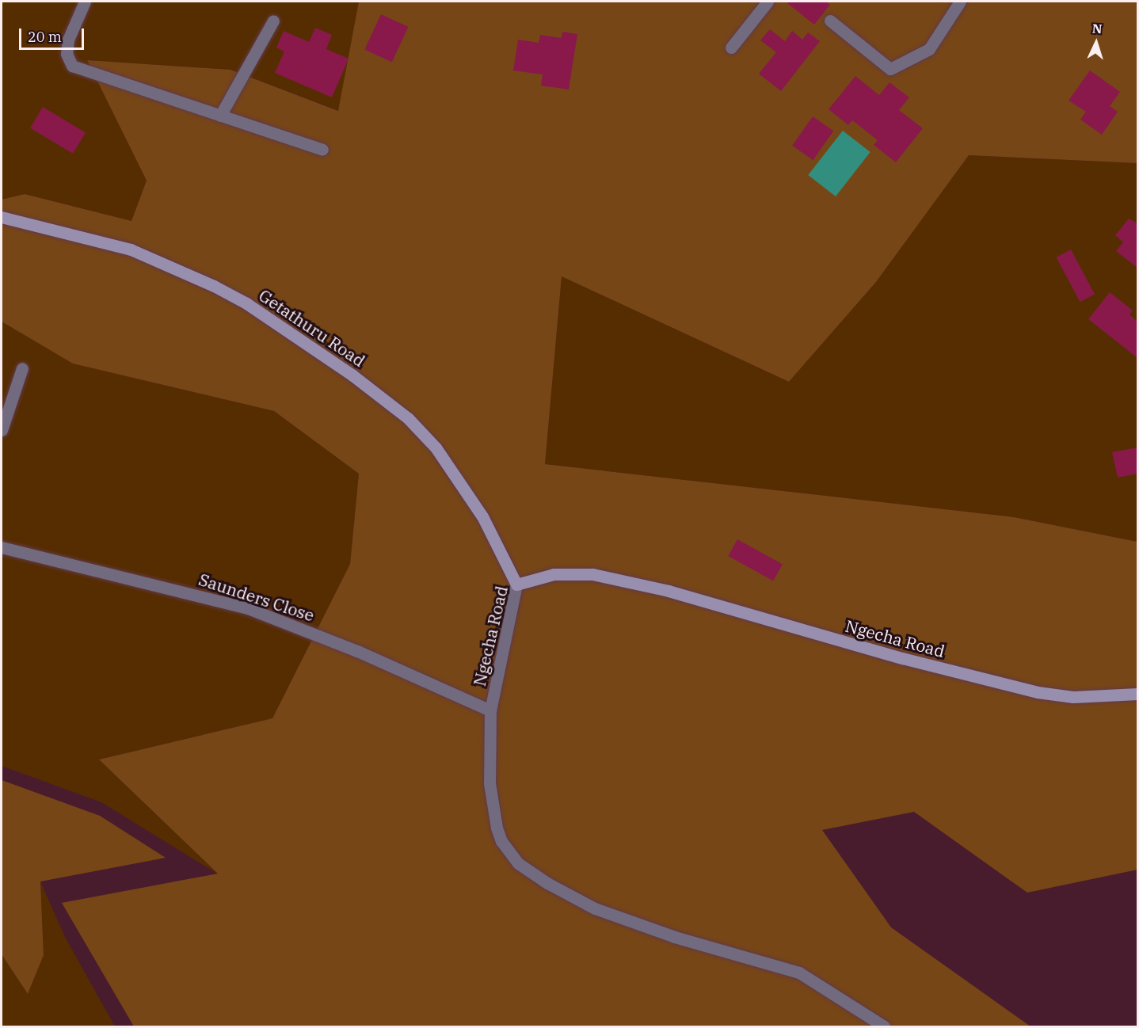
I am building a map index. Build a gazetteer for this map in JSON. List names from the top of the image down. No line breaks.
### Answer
{"streets":{"main road":["Getathuru Road","Ngecha Road"],"street":["Saunders Close"]},"crossings":[["Getathuru Road","Ngecha Road"],["Saunders Close","Ngecha Road"]],"scale_bar":"20 m","north":"top"}
